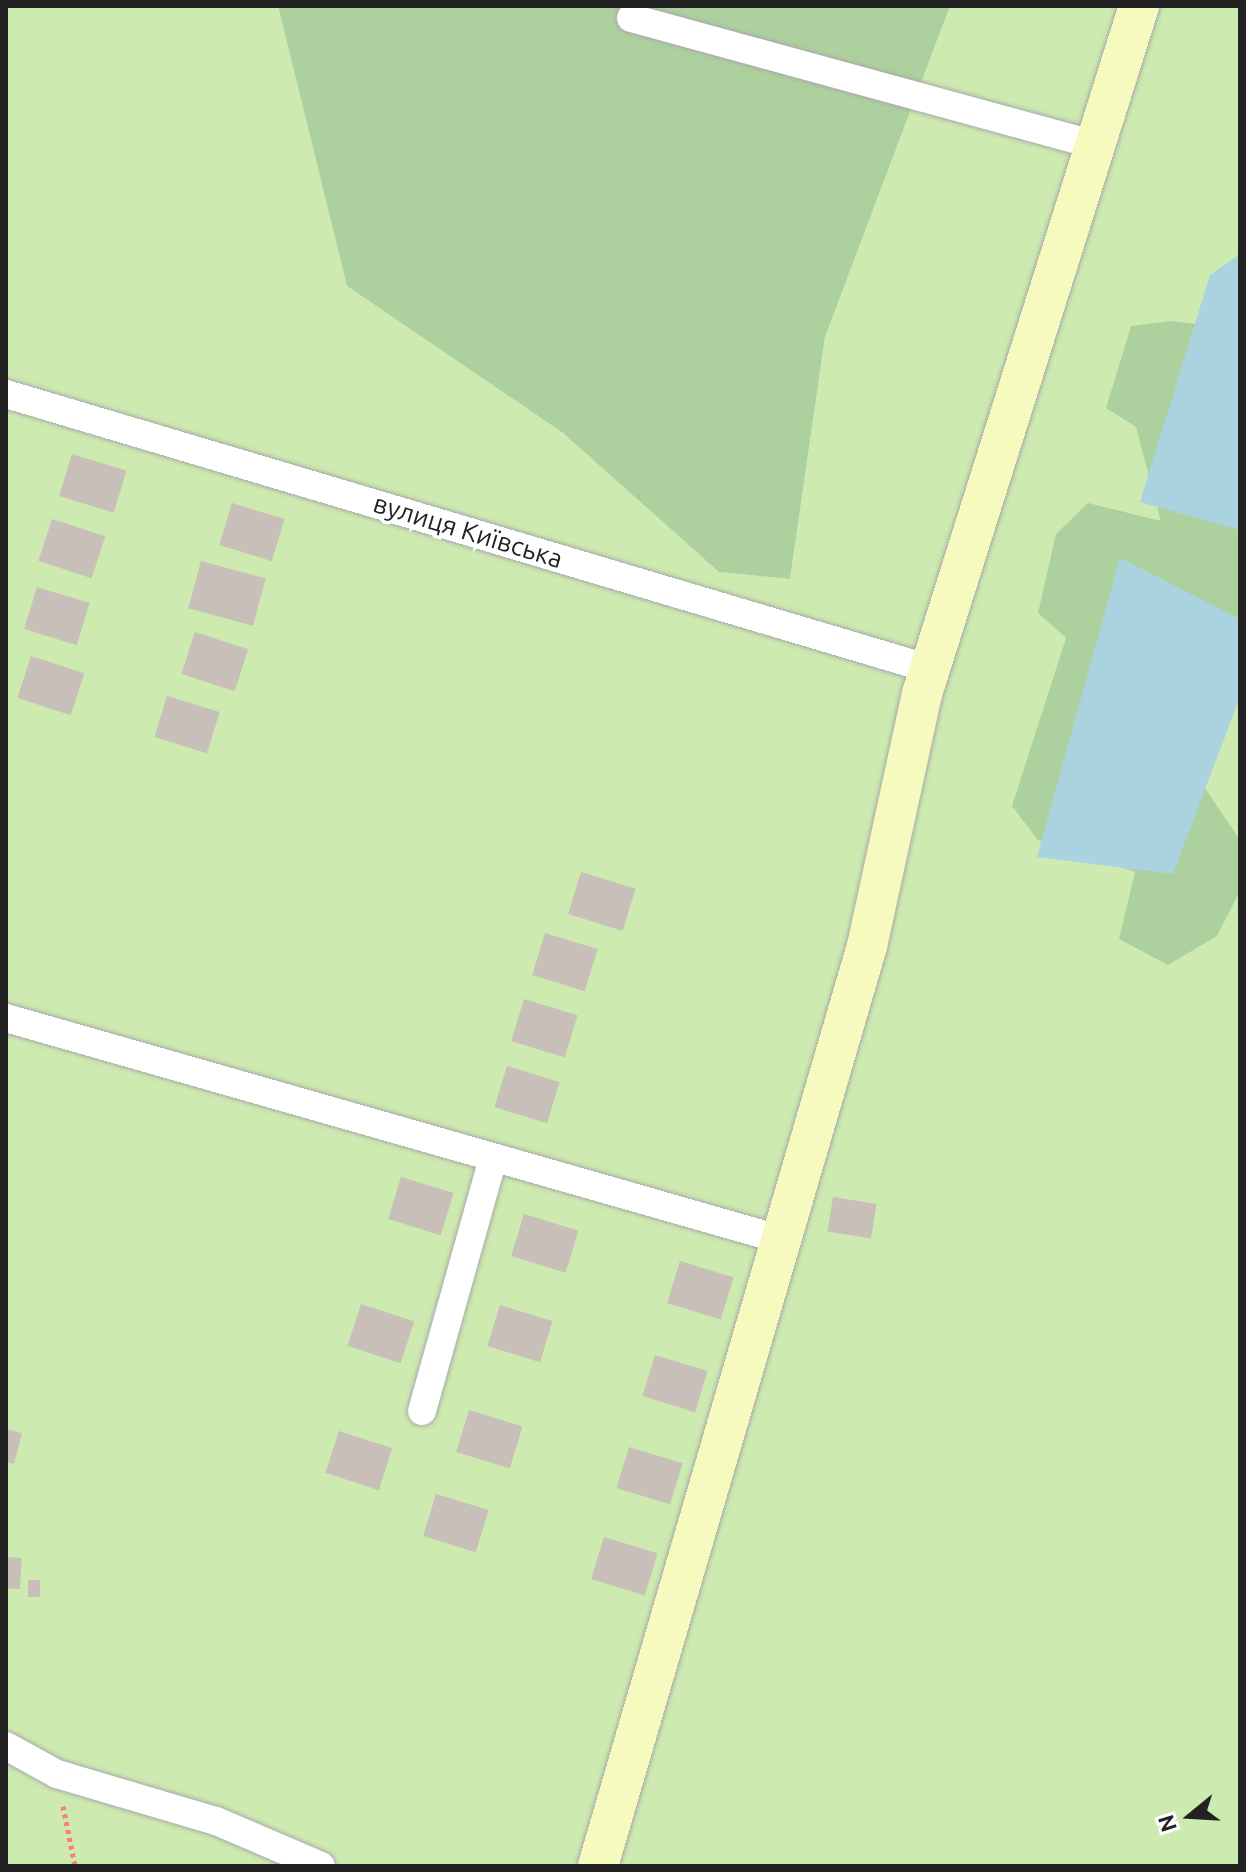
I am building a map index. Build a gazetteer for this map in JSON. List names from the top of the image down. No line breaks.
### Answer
{"streets":{"street":["вулиця Київська"]},"north":"left"}
